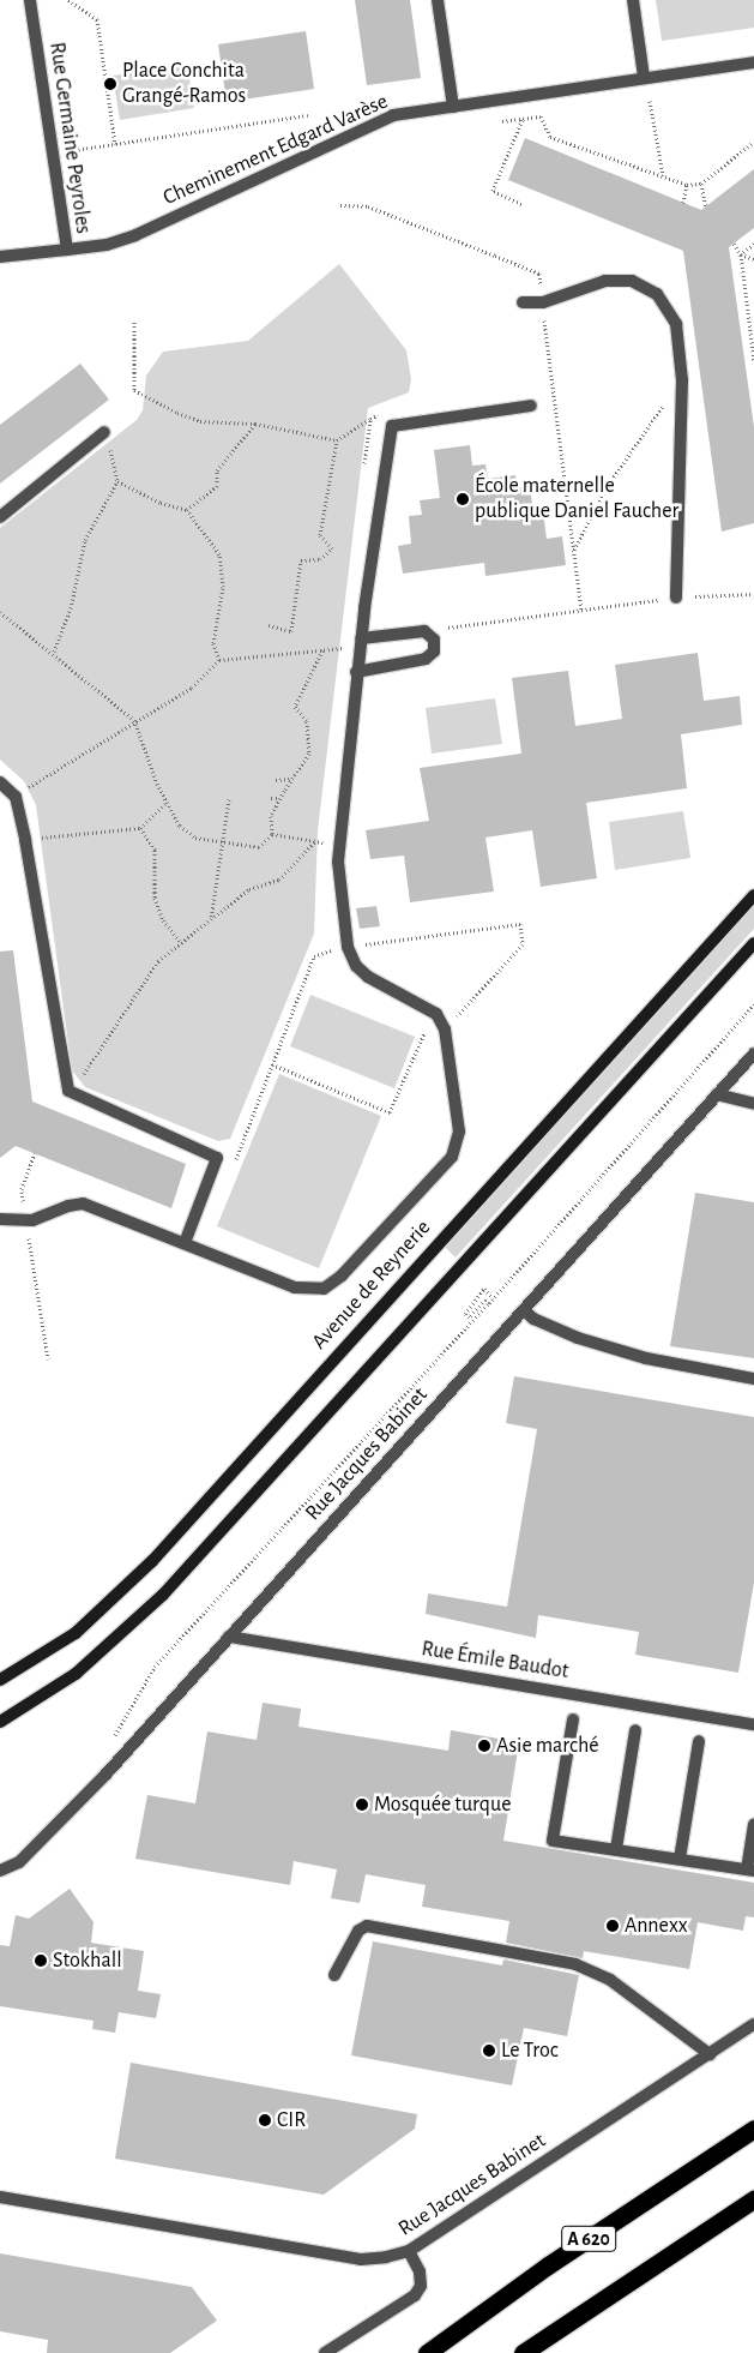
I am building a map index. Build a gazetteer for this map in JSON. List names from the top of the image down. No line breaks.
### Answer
{"streets":{"highway":["A 620"],"street":["Rue Germaine Peyroles","Cheminement Edgard Varèse","Avenue de Reynerie","Rue Jacques Babinet","Rue Émile Baudot"]},"crossings":[["Rue Germaine Peyroles","Cheminement Edgard Varèse"],["Rue Jacques Babinet","Rue Émile Baudot"]],"places":["Place Conchita Grangé-Ramos","École maternelle publique Daniel Faucher","Asie marché","Mosquée turque","Annexx","Stokhall","Le Troc","CIR"]}
